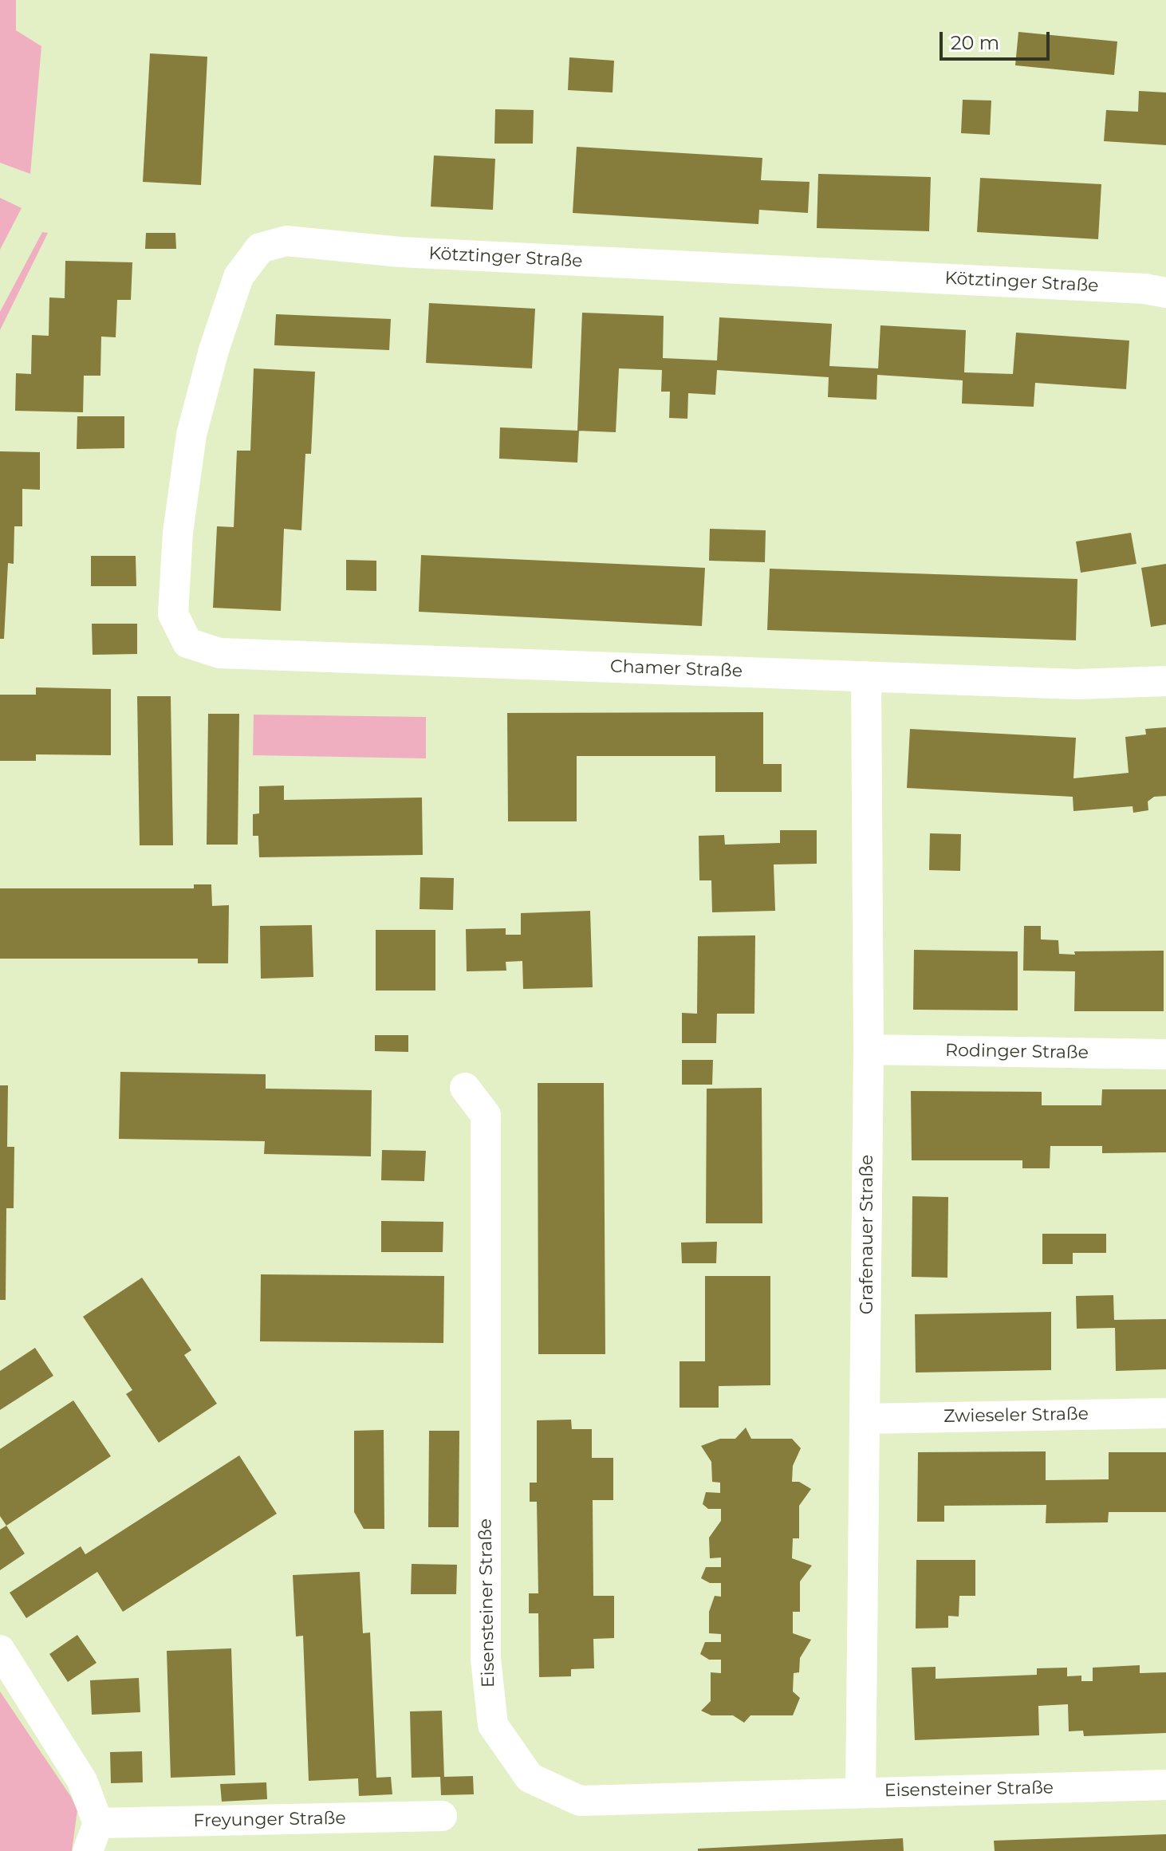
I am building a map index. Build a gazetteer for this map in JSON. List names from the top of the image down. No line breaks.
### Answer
{"streets":{"street":["Kötztinger Straße","Chamer Straße","Rodinger Straße","Grafenauer Straße","Zwieseler Straße","Eisensteiner Straße","Freyunger Straße"]},"crossings":[["Kötztinger Straße","Chamer Straße"],["Chamer Straße","Grafenauer Straße"],["Rodinger Straße","Grafenauer Straße"],["Grafenauer Straße","Zwieseler Straße"],["Grafenauer Straße","Eisensteiner Straße"]],"scale_bar":"20 m"}
